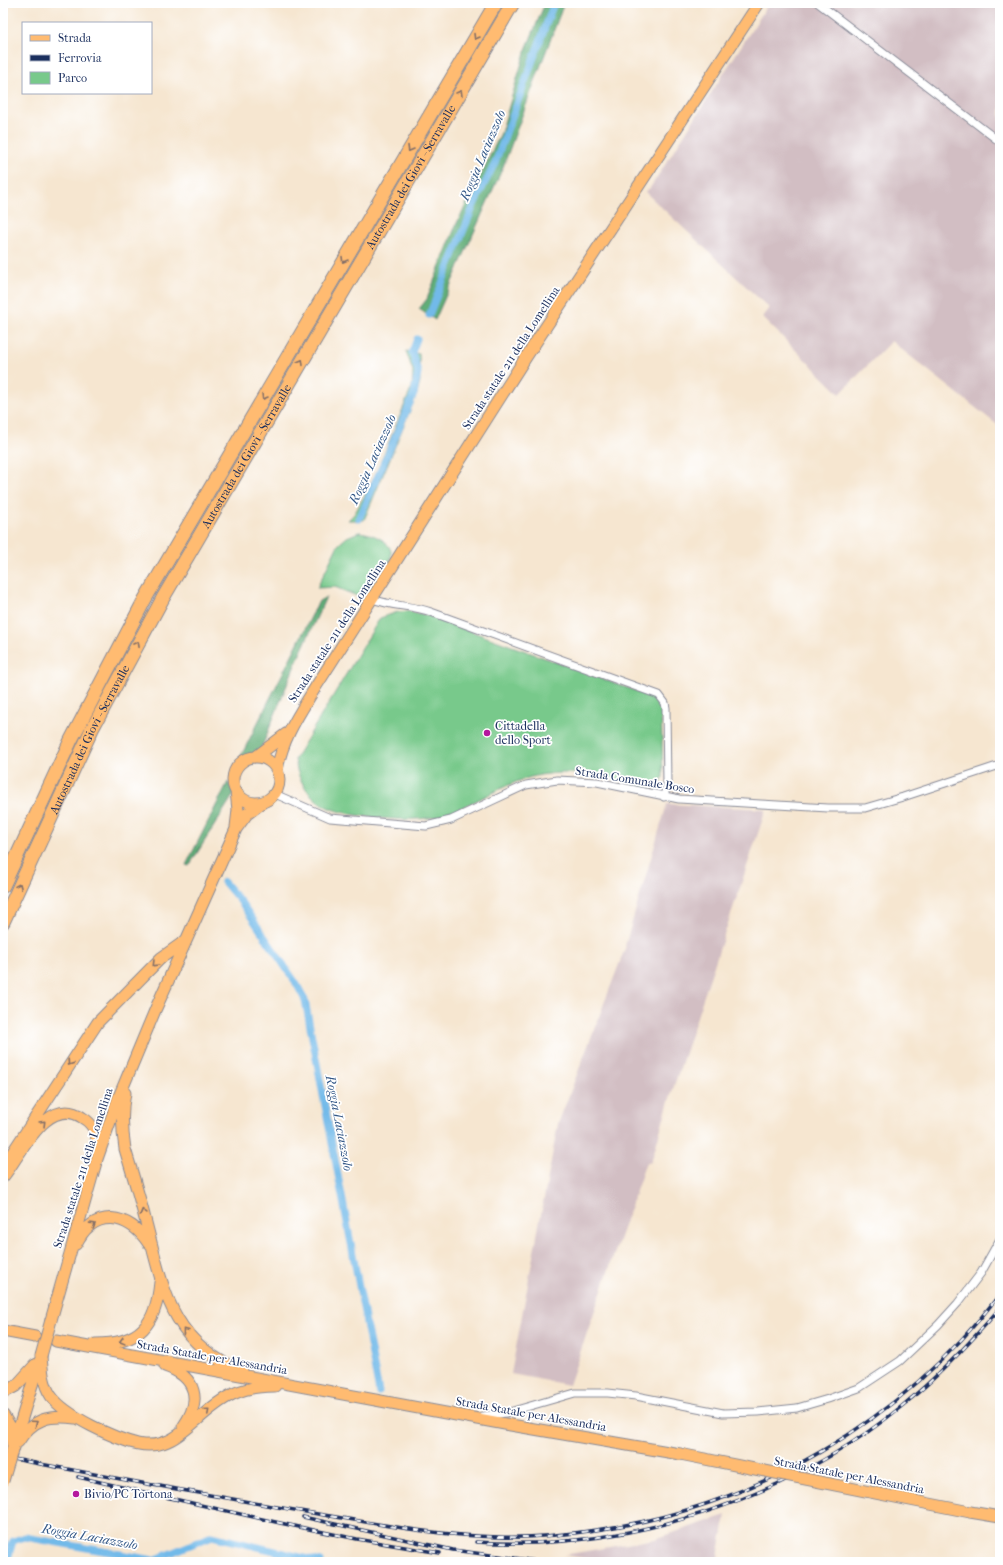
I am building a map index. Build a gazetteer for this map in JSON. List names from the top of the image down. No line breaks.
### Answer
{"streets":{"highway":["Autostrada dei Giovi - Serravalle"],"main road":["Strada statale 211 della Lomellina","Strada Statale per Alessandria"],"street":["Strada Comunale Bosco"]},"crossings":[["Strada statale 211 della Lomellina","Strada Comunale Bosco"]],"water":["Roggia Laciazzolo"],"places":["Cittadella dello Sport","Bivio/PC Tortona"],"legend":["Strada","Ferrovia","Parco"]}
